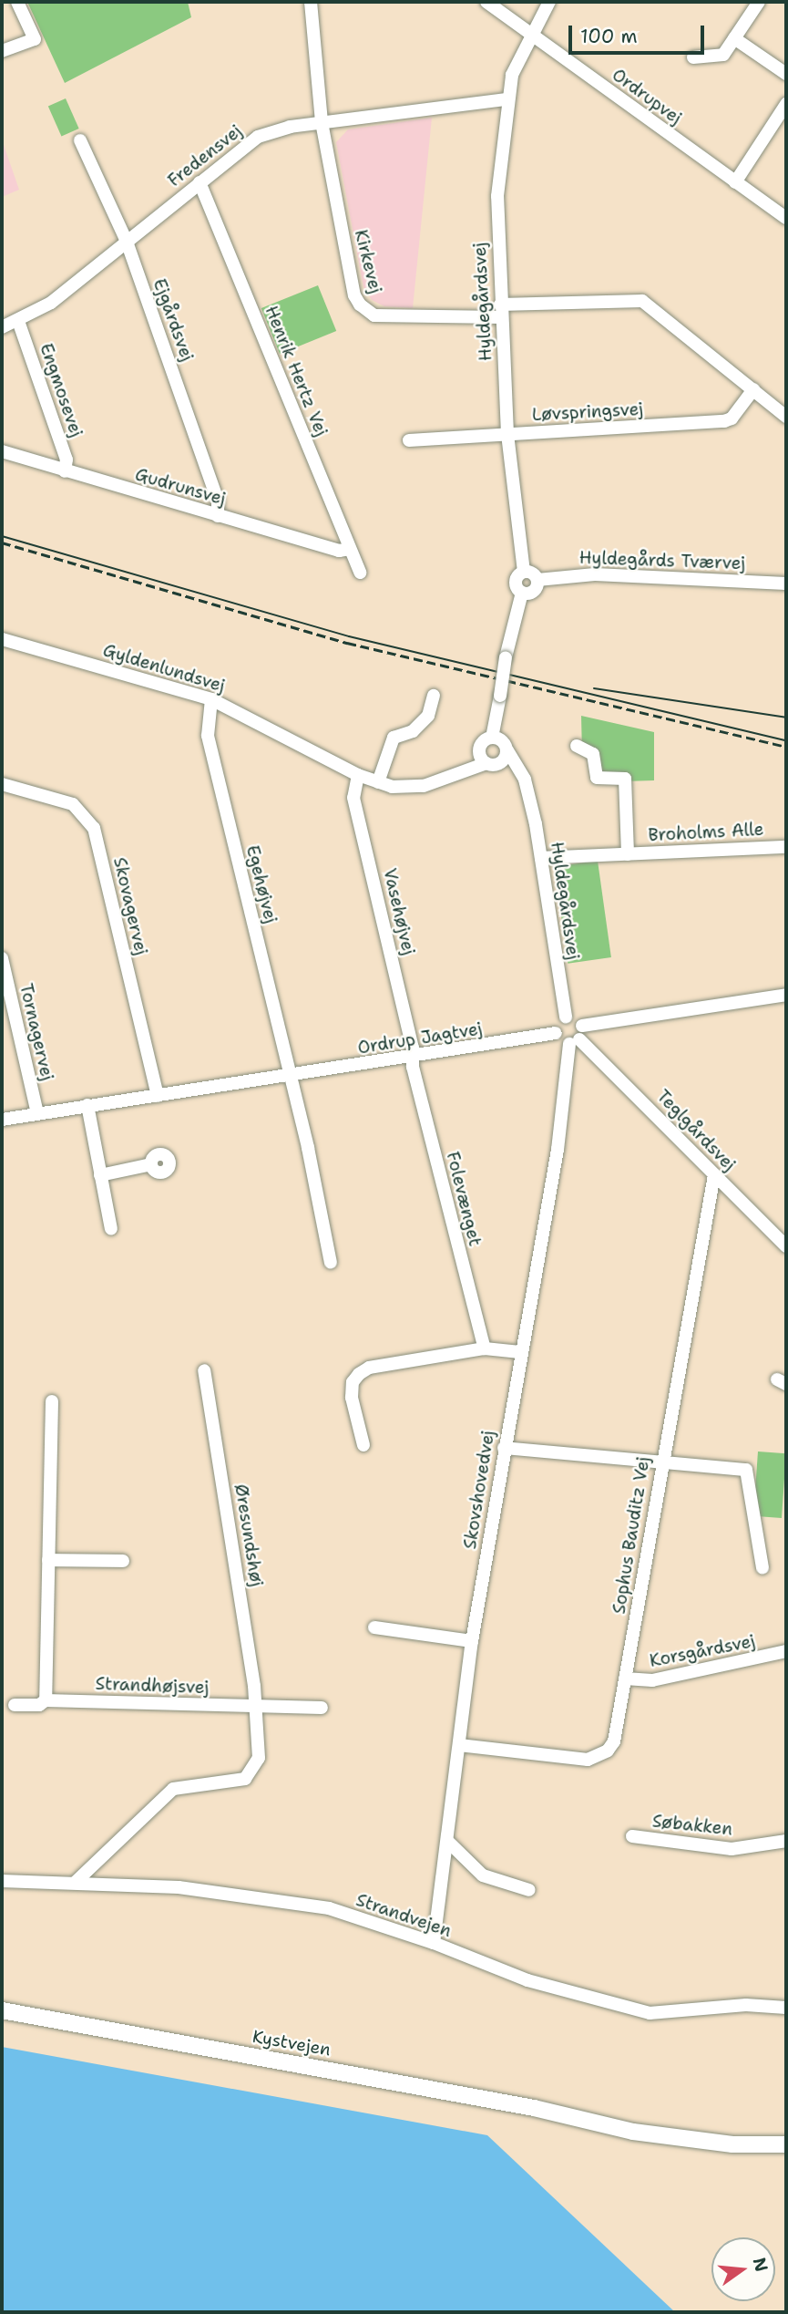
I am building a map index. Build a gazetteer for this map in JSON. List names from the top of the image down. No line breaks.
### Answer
{"streets":{"main road":["Kystvejen"],"street":["Ordrupvej","Fredensvej","Kirkevej","Hyldegårdsvej","Ejgårdsvej","Henrik Hertz Vej","Engmosevej","Løvspringsvej","Gudrunsvej","Hyldegårds Tværvej","Gyldenlundsvej","Broholms Alle","Egehøjvej","Skovagervej","Vasehøjvej","Tornagervej","Ordrup Jagtvej","Teglgårdsvej","Folevænget","Skovshovedvej","Øresundshøj","Sophus Bauditz Vej","Korsgårdsvej","Strandhøjsvej","Søbakken","Strandvejen"]},"crossings":[["Ordrupvej","Hyldegårdsvej"],["Fredensvej","Kirkevej"],["Fredensvej","Hyldegårdsvej"],["Fredensvej","Ejgårdsvej"],["Fredensvej","Henrik Hertz Vej"],["Fredensvej","Engmosevej"],["Kirkevej","Hyldegårdsvej"],["Kirkevej","Løvspringsvej"],["Hyldegårdsvej","Løvspringsvej"],["Hyldegårdsvej","Hyldegårds Tværvej"],["Hyldegårdsvej","Gyldenlundsvej"],["Hyldegårdsvej","Broholms Alle"],["Hyldegårdsvej","Ordrup Jagtvej"],["Hyldegårdsvej","Teglgårdsvej"],["Hyldegårdsvej","Skovshovedvej"],["Ejgårdsvej","Gudrunsvej"],["Henrik Hertz Vej","Gudrunsvej"],["Engmosevej","Gudrunsvej"],["Gyldenlundsvej","Egehøjvej"],["Gyldenlundsvej","Vasehøjvej"],["Egehøjvej","Ordrup Jagtvej"],["Skovagervej","Ordrup Jagtvej"],["Vasehøjvej","Ordrup Jagtvej"],["Vasehøjvej","Folevænget"],["Tornagervej","Ordrup Jagtvej"],["Ordrup Jagtvej","Teglgårdsvej"],["Ordrup Jagtvej","Folevænget"],["Ordrup Jagtvej","Skovshovedvej"],["Teglgårdsvej","Skovshovedvej"],["Teglgårdsvej","Sophus Bauditz Vej"],["Skovshovedvej","Sophus Bauditz Vej"],["Skovshovedvej","Strandvejen"],["Øresundshøj","Strandhøjsvej"],["Øresundshøj","Strandvejen"],["Sophus Bauditz Vej","Korsgårdsvej"]],"scale_bar":"100 m","north":"right"}
